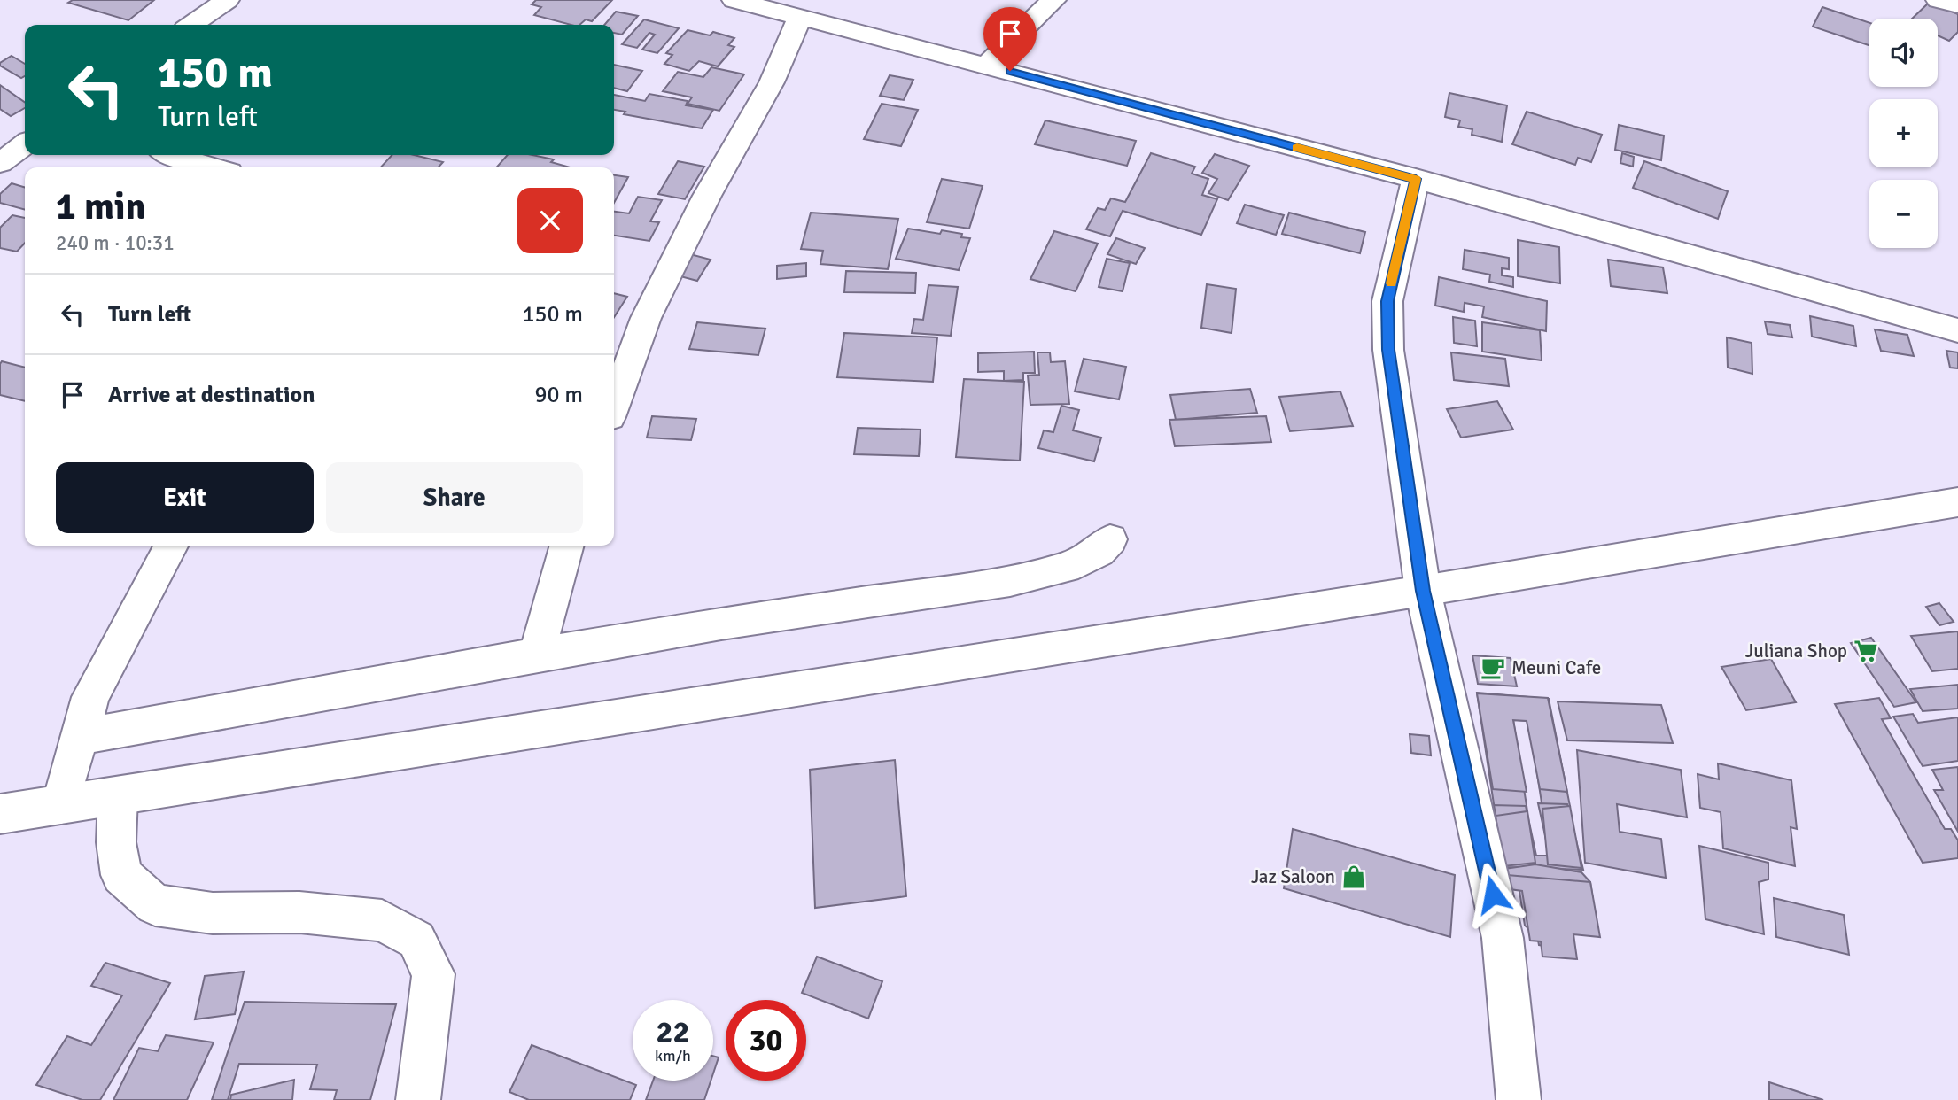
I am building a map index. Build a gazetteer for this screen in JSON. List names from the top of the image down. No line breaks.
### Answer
{"places":{"supermarket":["Juliana Shop"],"cafe":["Meuni Cafe"],"shop":["Jaz Saloon"]},"page":{"map_buttons":["+","−"],"turn":["150 m","Turn left"],"heading":["1 min","240 m · 10:31"],"list":[{"name":"Turn left","value":"150 m"},{"name":"Arrive at destination","value":"90 m"}],"buttons":["Exit","Share"],"speed":"22 km/h","limit":"30"}}
